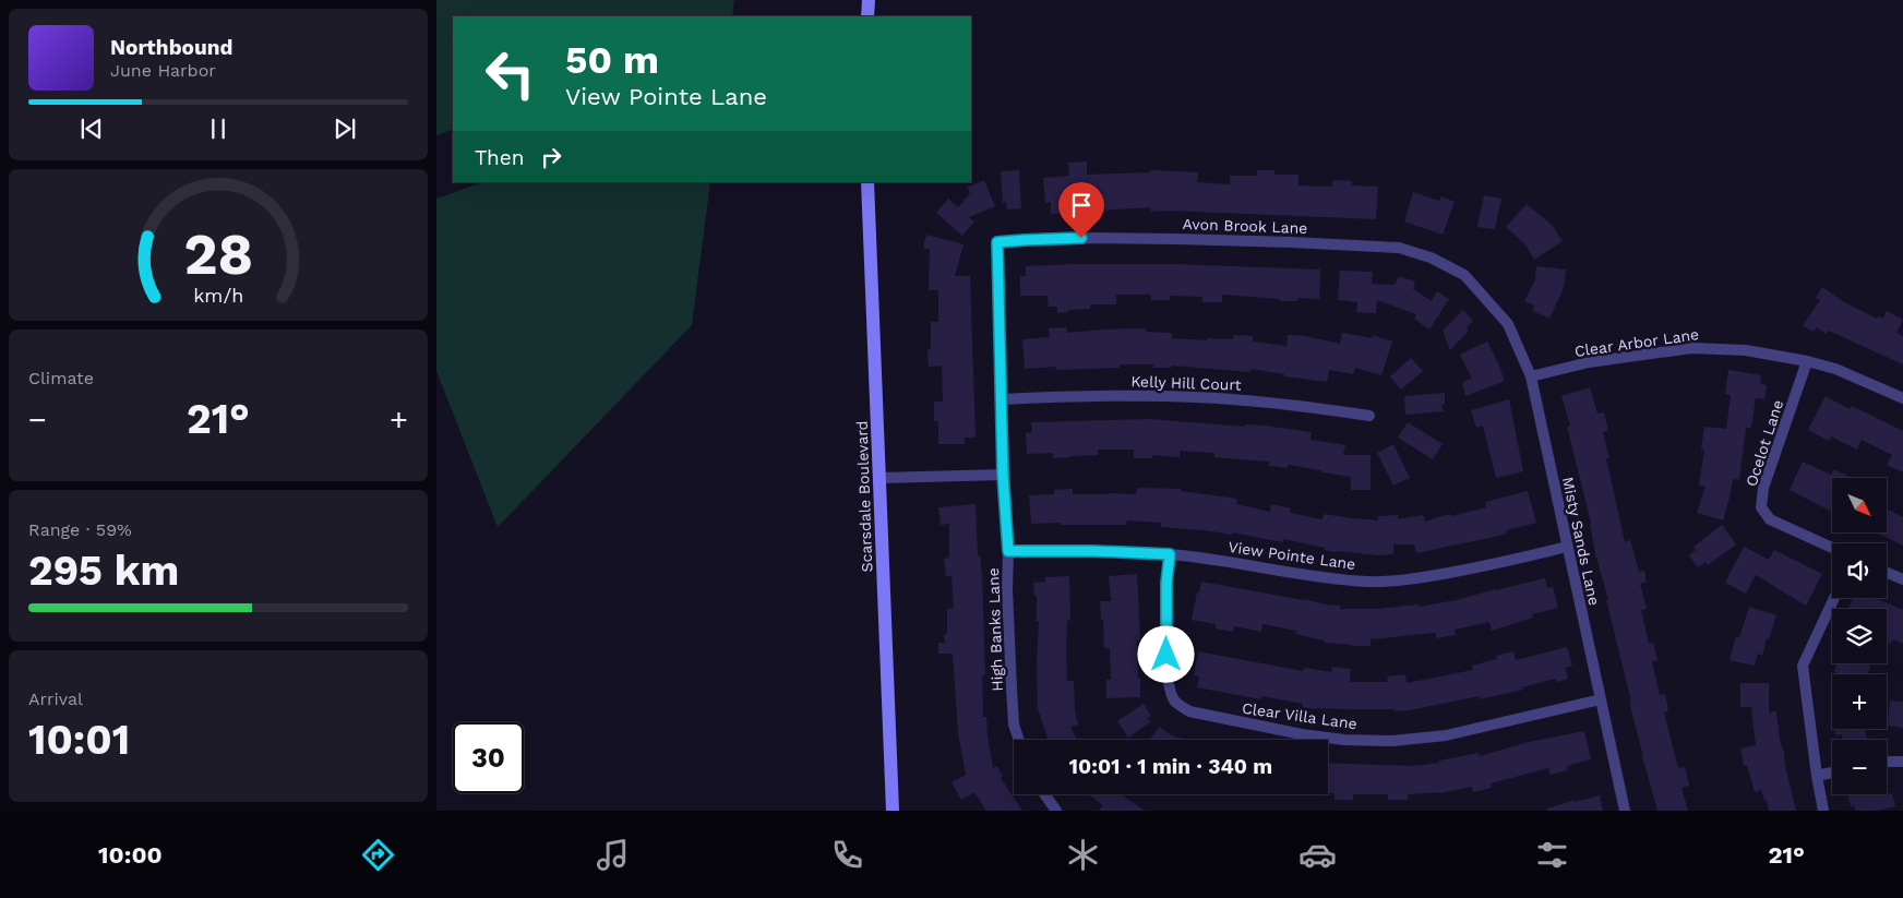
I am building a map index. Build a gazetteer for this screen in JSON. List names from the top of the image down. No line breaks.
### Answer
{"streets":{"main road":["Scarsdale Boulevard"],"street":["Avon Brook Lane","Clear Arbor Lane","Kelly Hill Court","Ocelot Lane","Misty Sands Lane","View Pointe Lane","High Banks Lane","Clear Villa Lane"]},"crossings":[["Avon Brook Lane","Misty Sands Lane"],["Avon Brook Lane","High Banks Lane"],["Clear Arbor Lane","Ocelot Lane"],["Clear Arbor Lane","Misty Sands Lane"],["Kelly Hill Court","High Banks Lane"],["Misty Sands Lane","View Pointe Lane"],["Misty Sands Lane","Clear Villa Lane"],["View Pointe Lane","High Banks Lane"],["View Pointe Lane","Clear Villa Lane"]],"north":"bottom right","page":{"turn":["50 m","View Pointe Lane"],"song":["Northbound","June Harbor"],"then":"Then","tile":["Climate",["Range · 59%","295 km"],["Arrival","10:01"]],"heat":["−","21°","+"],"map_buttons":["+","−"],"limit":"30","trip":"10:01 · 1 min · 340 m","tabs":["10:00","21°"],"gauge":["28","km/h"]}}
